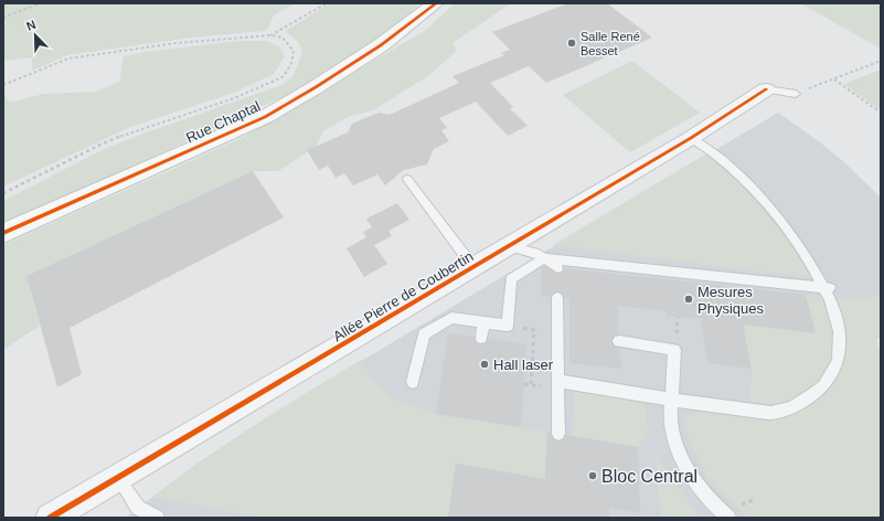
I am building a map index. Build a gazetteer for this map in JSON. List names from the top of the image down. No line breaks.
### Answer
{"streets":{"street":["Rue Chaptal","Allée Pierre de Coubertin"]},"places":["Salle René Besset","Mesures Physiques","Hall laser","Bloc Central"],"north":"top left"}
